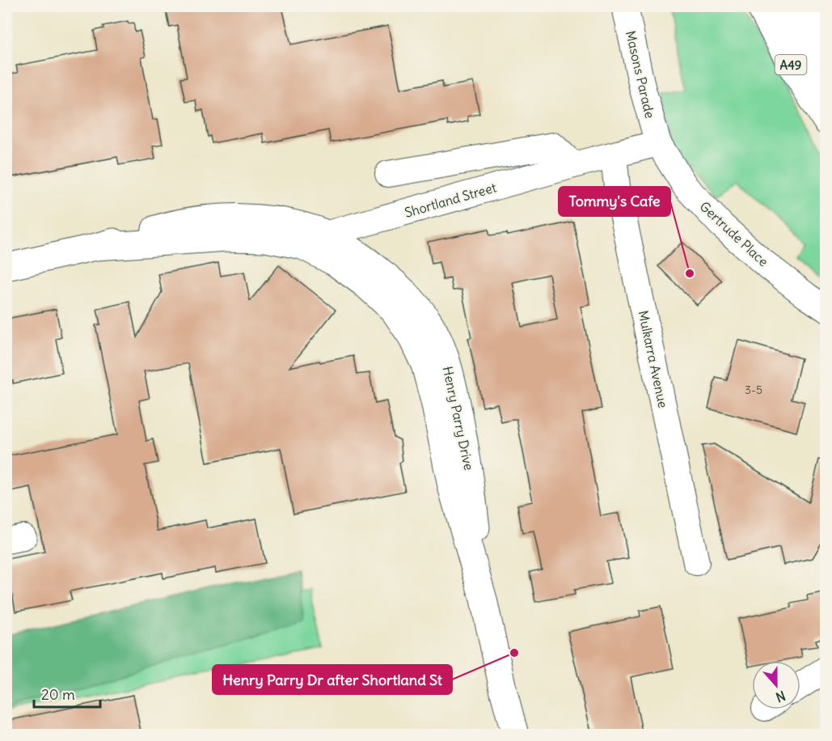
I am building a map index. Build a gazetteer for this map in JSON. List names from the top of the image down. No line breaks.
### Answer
{"streets":{"main road":["A49","Henry Parry Drive"],"street":["Masons Parade","Shortland Street","Gertrude Place","Mulkarra Avenue"]},"crossings":[["Masons Parade","Shortland Street"],["Masons Parade","Gertrude Place"],["Shortland Street","Gertrude Place"],["Shortland Street","Mulkarra Avenue"],["Shortland Street","Henry Parry Drive"]],"places":["Tommy's Cafe","Henry Parry Dr after Shortland St"],"house_numbers":["3-5"],"scale_bar":"20 m","north":"bottom"}
